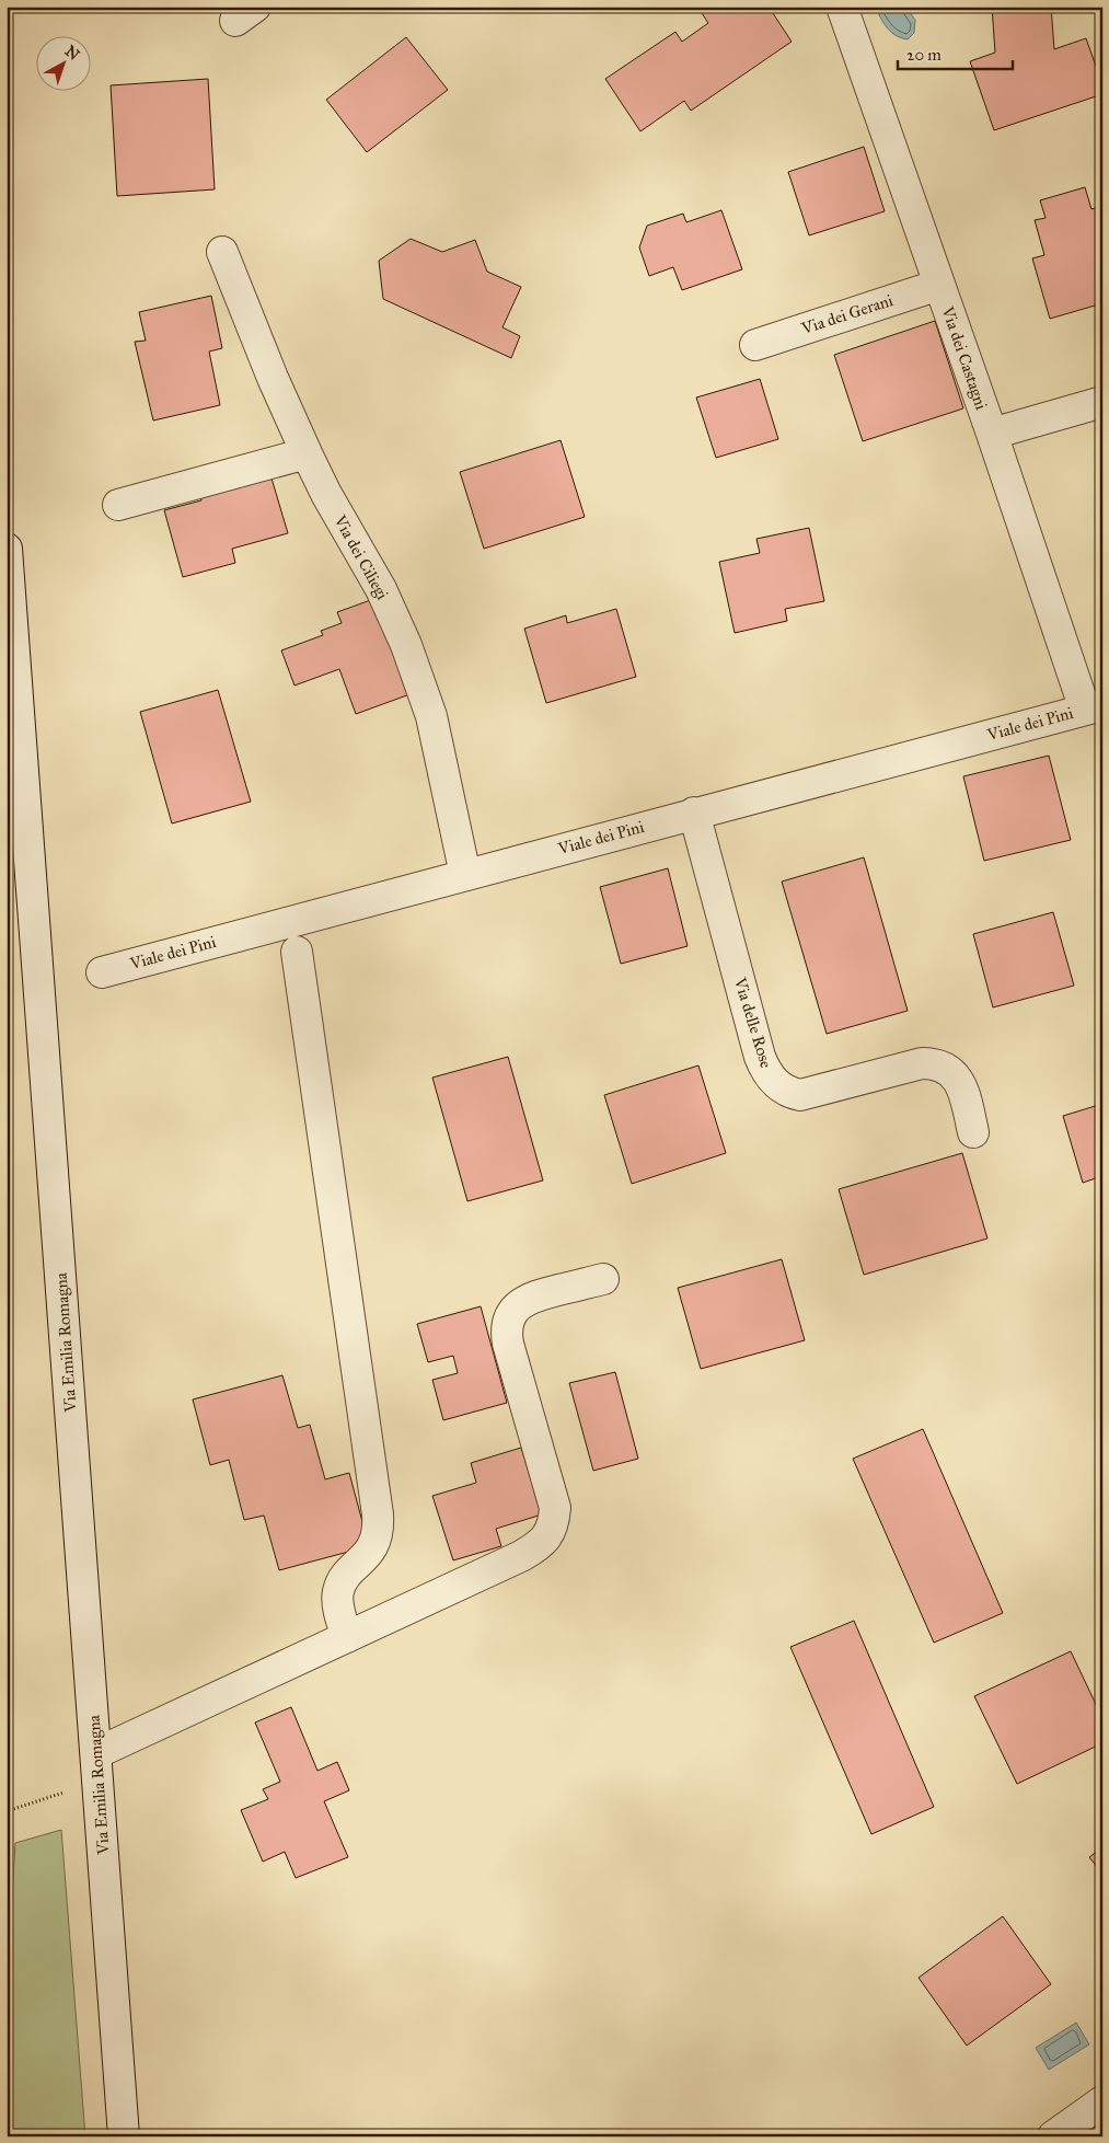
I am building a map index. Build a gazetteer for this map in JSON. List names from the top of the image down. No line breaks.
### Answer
{"streets":{"street":["Via dei Gerani","Via dei Castagni","Via dei Ciliegi","Viale dei Pini","Via delle Rose","Via Emilia Romagna"]},"crossings":[["Via dei Gerani","Via dei Castagni"],["Via dei Castagni","Viale dei Pini"],["Via dei Ciliegi","Viale dei Pini"],["Viale dei Pini","Via delle Rose"]],"scale_bar":"20 m","north":"top right"}
